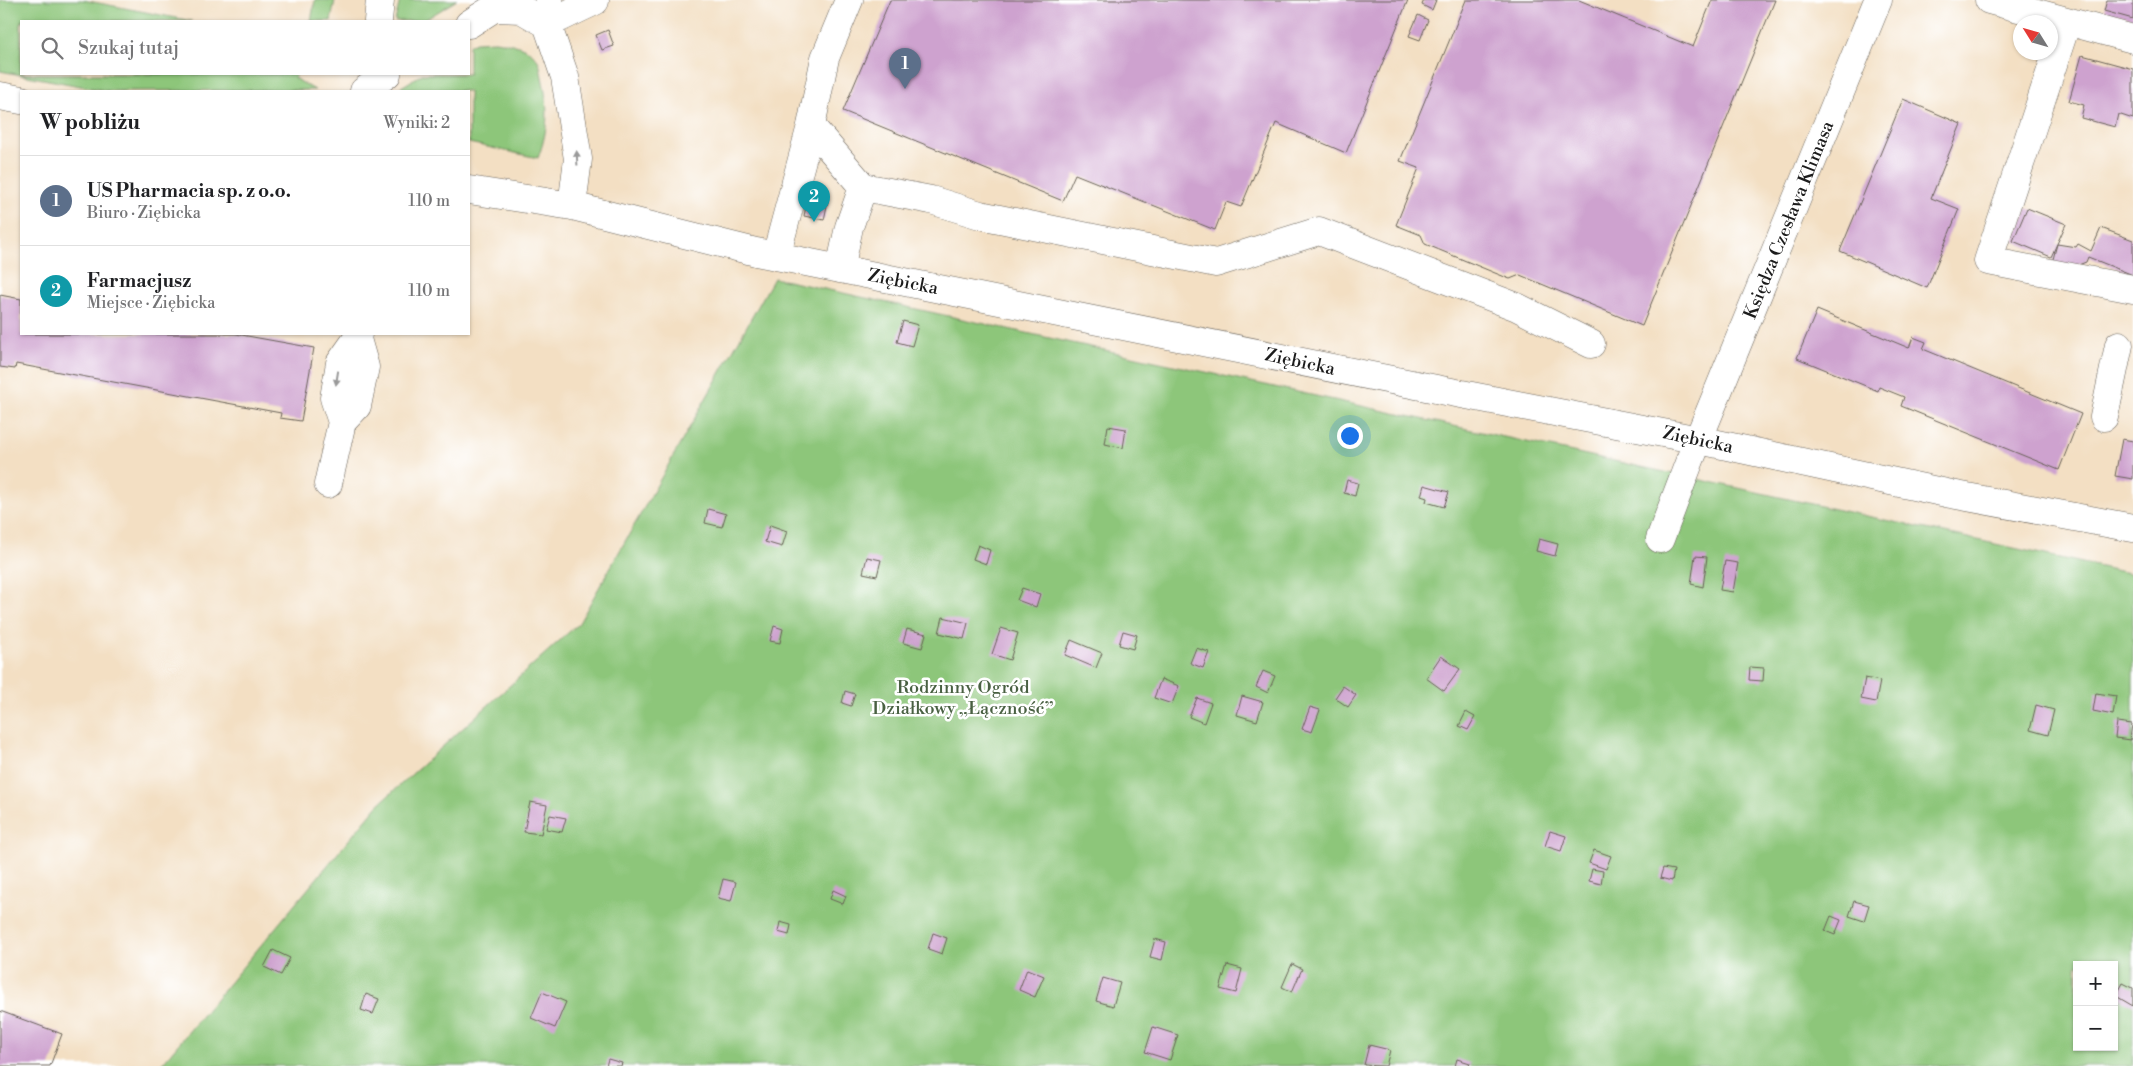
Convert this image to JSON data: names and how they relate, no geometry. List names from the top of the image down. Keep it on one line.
{"streets":{"street":["Księdza Czesława Klimasa","Ziębicka"]},"crossings":[["Księdza Czesława Klimasa","Ziębicka"]],"parks":["Rodzinny Ogród Działkowy „Łączność”"],"north":"top left","page":{"search":"Szukaj tutaj","pins":["1","2"],"heading":["W pobliżu","Wyniki: 2"],"list":[{"mark":"1","name":"US Pharmacia sp. z o.o.","note":"Biuro · Ziębicka","value":"110 m"},{"mark":"2","name":"Farmacjusz","note":"Miejsce · Ziębicka","value":"110 m"}],"map_buttons":["+","−"]}}
